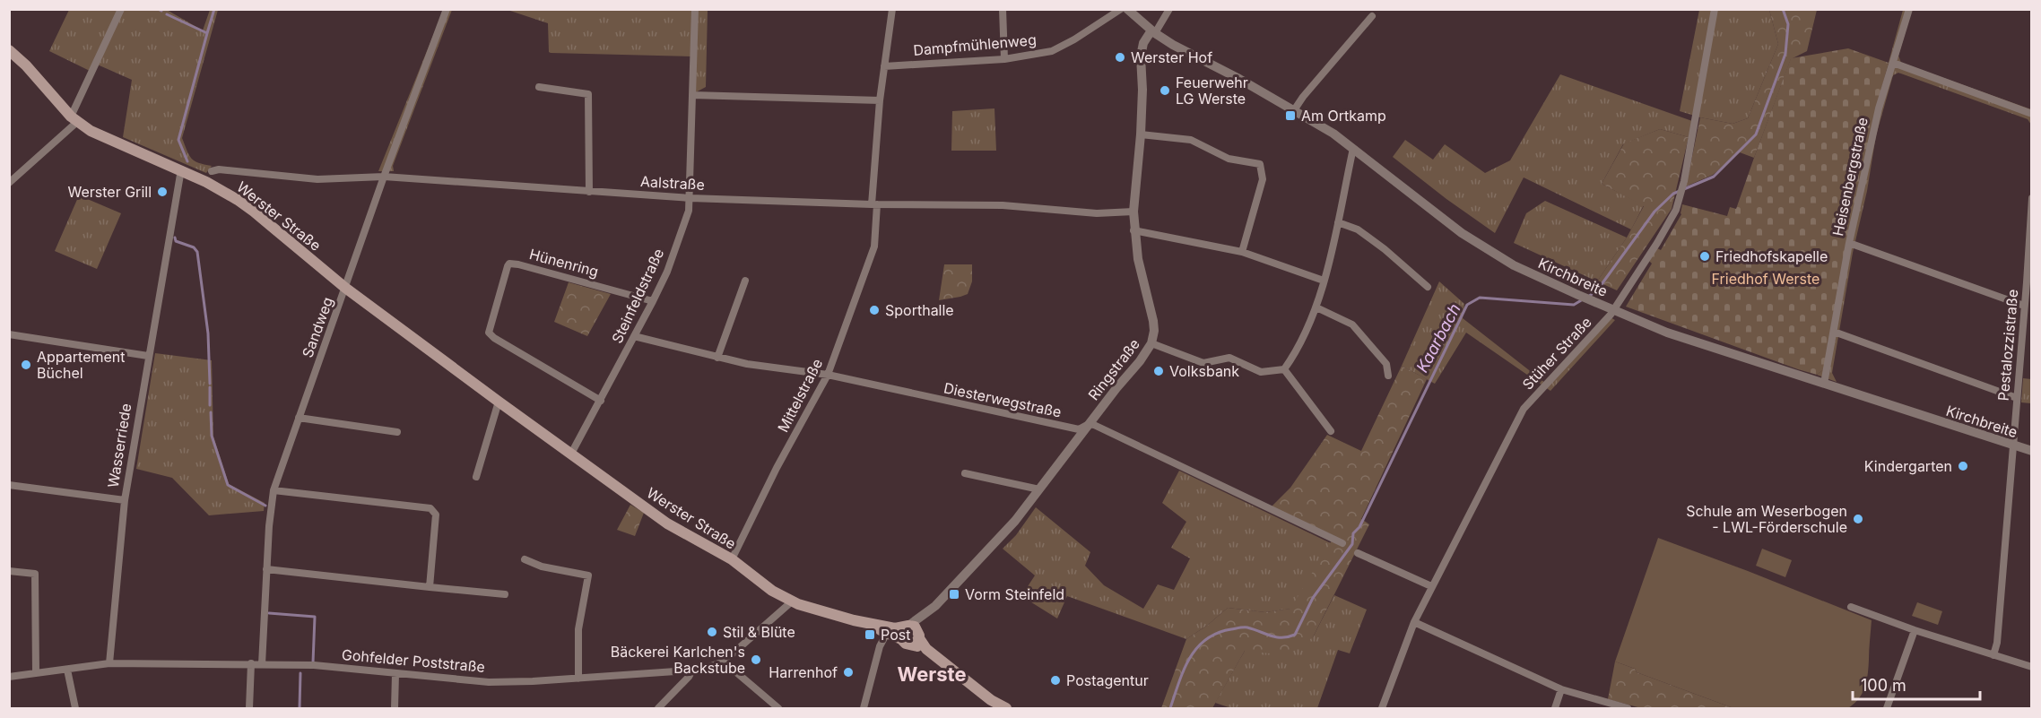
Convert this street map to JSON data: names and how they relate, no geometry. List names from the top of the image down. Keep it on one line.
{"streets":{"main road":["Werster Straße"],"street":["Dampfmühlenweg","Heisenbergstraße","Aalstraße","Hünenring","Kirchbreite","Steinfeldstraße","Sandweg","Pestalozzistraße","Stüher Straße","Ringstraße","Mittelstraße","Diesterwegstraße","Wasserriede","Gohfelder Poststraße"]},"crossings":[["Dampfmühlenweg","Mittelstraße"],["Heisenbergstraße","Kirchbreite"],["Aalstraße","Steinfeldstraße"],["Aalstraße","Sandweg"],["Aalstraße","Ringstraße"],["Aalstraße","Mittelstraße"],["Werster Straße","Steinfeldstraße"],["Werster Straße","Sandweg"],["Werster Straße","Ringstraße"],["Werster Straße","Mittelstraße"],["Werster Straße","Wasserriede"],["Werster Straße","Gohfelder Poststraße"],["Hünenring","Steinfeldstraße"],["Kirchbreite","Pestalozzistraße"],["Kirchbreite","Stüher Straße"],["Kirchbreite","Ringstraße"],["Steinfeldstraße","Diesterwegstraße"],["Sandweg","Gohfelder Poststraße"],["Ringstraße","Diesterwegstraße"],["Mittelstraße","Diesterwegstraße"],["Wasserriede","Gohfelder Poststraße"]],"districts":["Werste"],"water":["Kaarbach"],"parks":["Friedhof Werste"],"places":{"other":["Werster Hof","Feuerwehr LG Werste","Werster Grill","Friedhofskapelle","Sporthalle","Appartement Büchel","Volksbank","Kindergarten","Schule am Weserbogen - LWL-Förderschule","Stil & Blüte","Bäckerei Karlchen's Backstube","Harrenhof","Postagentur"],"transit":["Am Ortkamp","Vorm Steinfeld","Post"]},"scale_bar":"100 m"}
